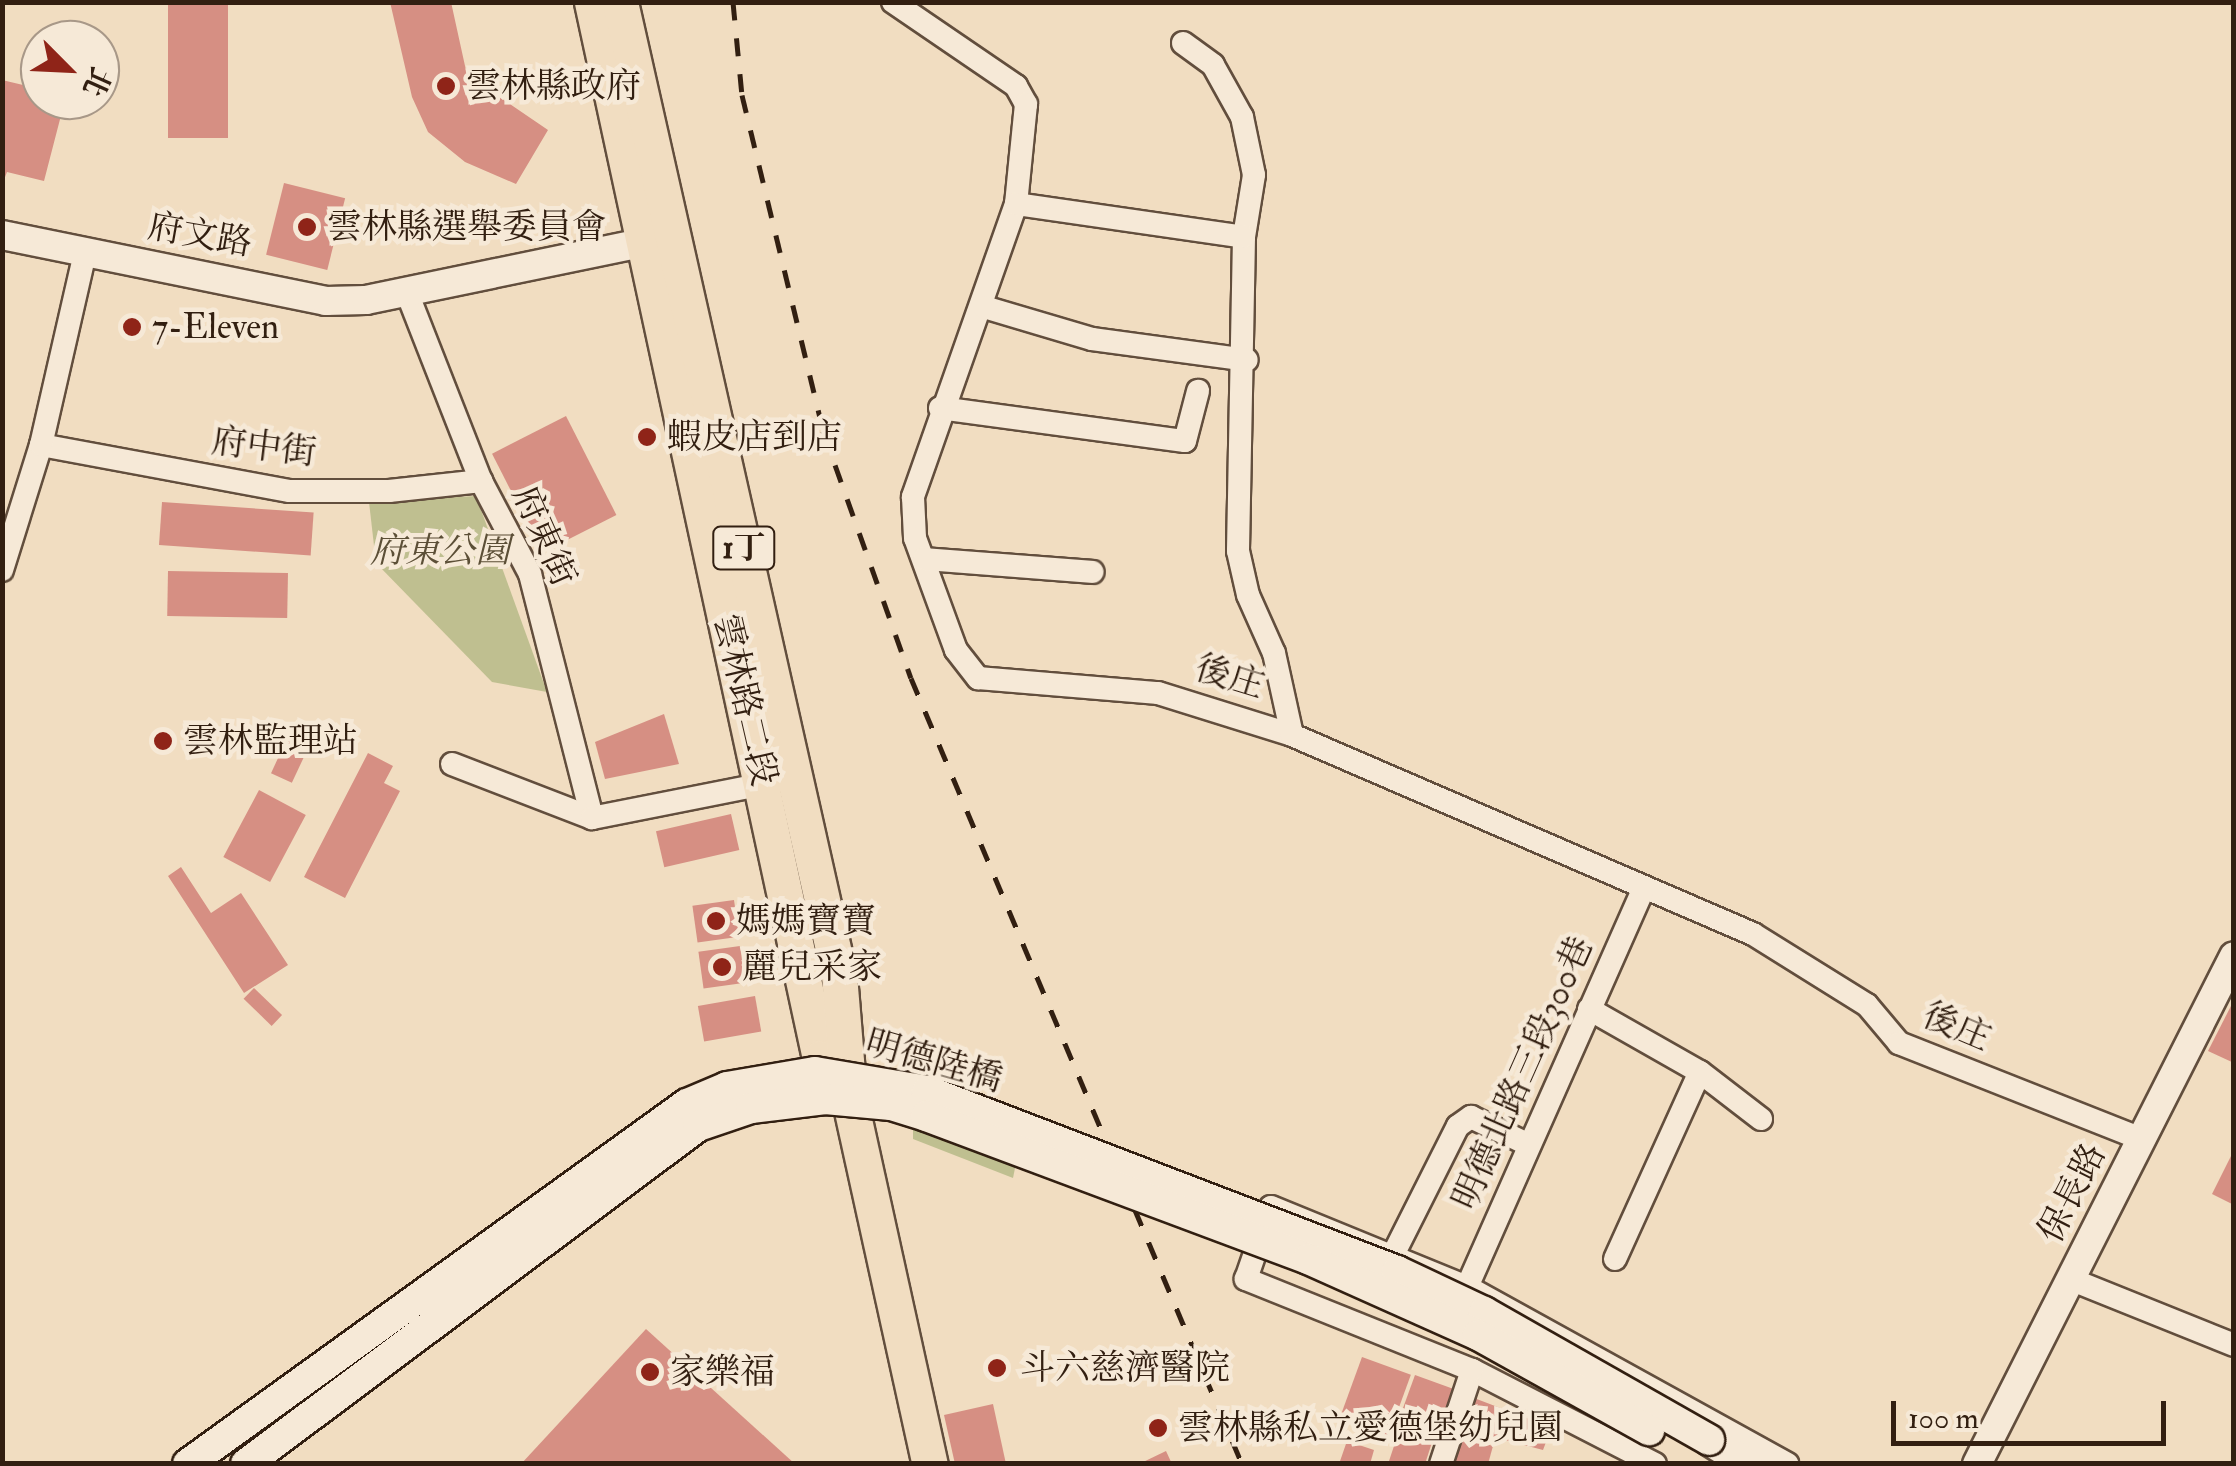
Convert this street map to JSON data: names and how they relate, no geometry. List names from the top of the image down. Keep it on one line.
{"streets":{"main road":["1丁","雲林路二段","明德陸橋"],"street":["府文路","府中街","府東街","後庄","明德北路三段300巷","保長路"]},"crossings":[["府文路","府東街"],["府文路","雲林路二段"],["府中街","府東街"],["後庄","明德北路三段300巷"],["後庄","保長路"]],"parks":["府東公園"],"places":["雲林縣政府","雲林縣選舉委員會","7-Eleven","蝦皮店到店","雲林監理站","媽媽寶寶","麗兒采家","斗六慈濟醫院","家樂福","雲林縣私立愛德堡幼兒園"],"scale_bar":"100 m","north":"bottom right"}
